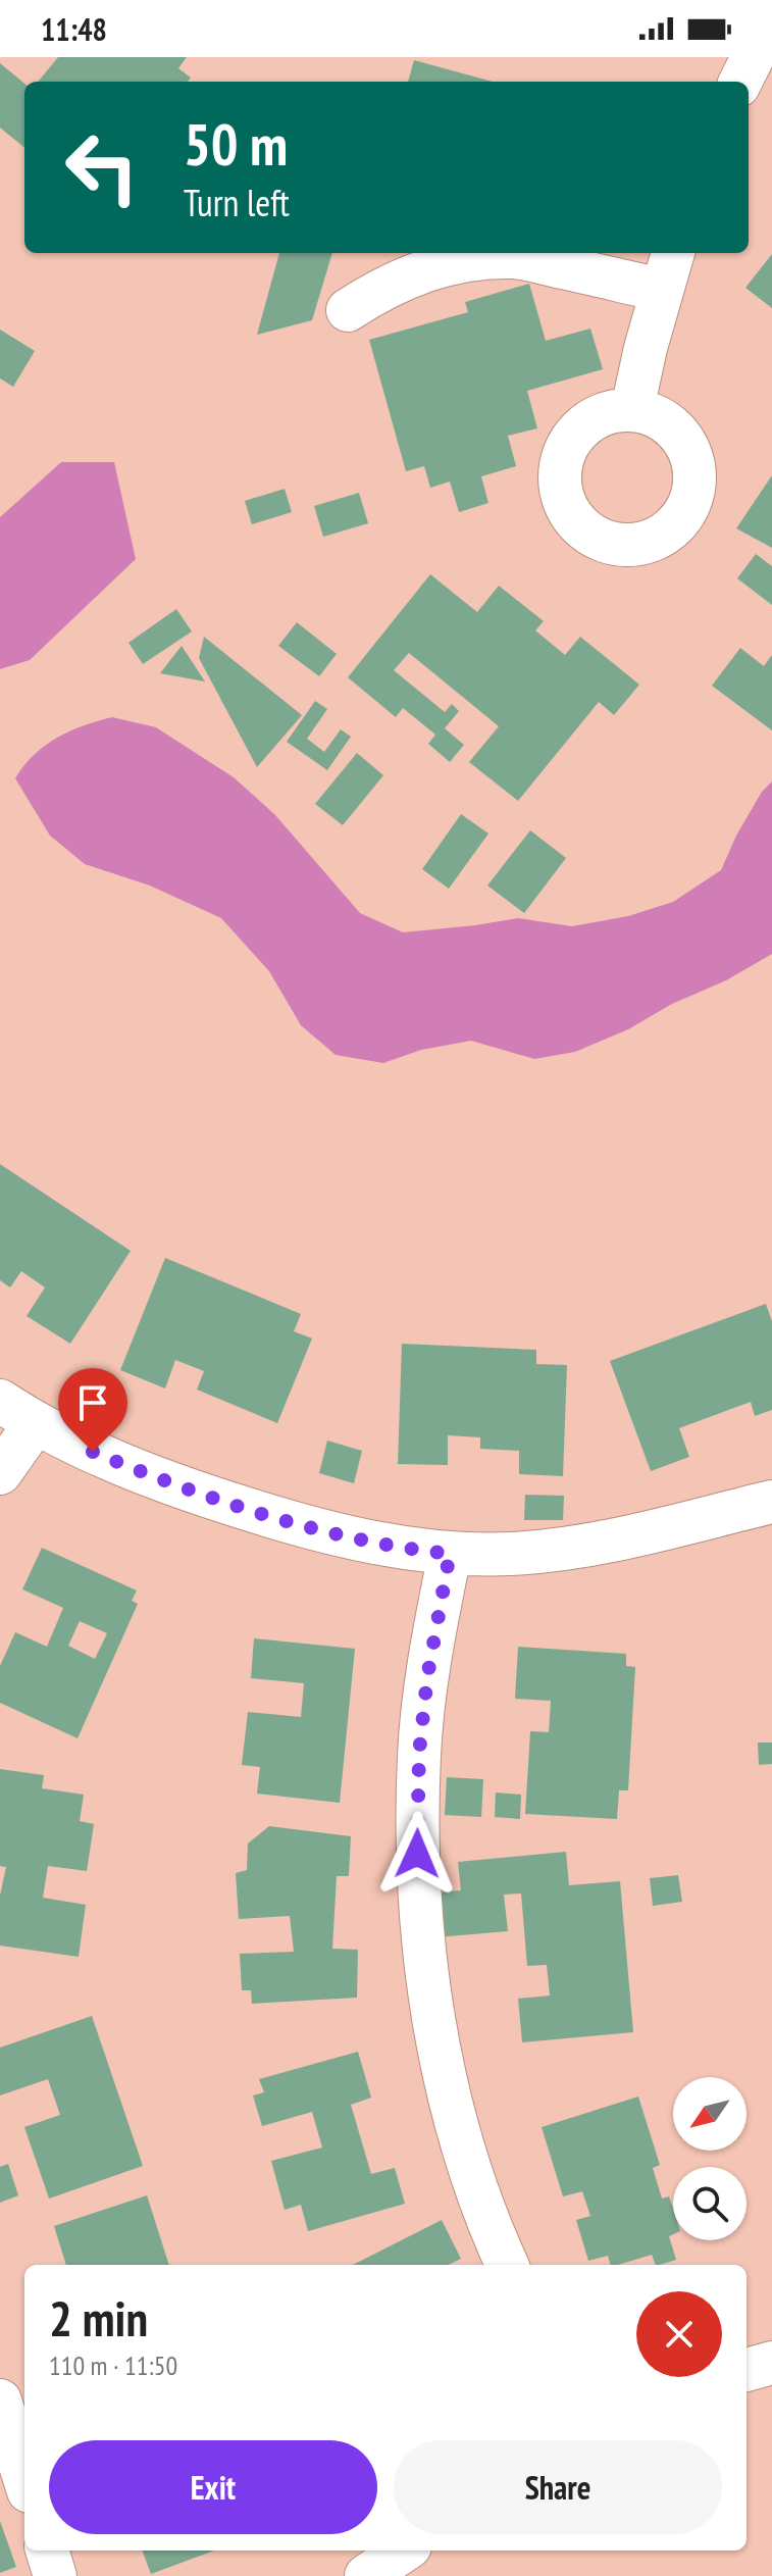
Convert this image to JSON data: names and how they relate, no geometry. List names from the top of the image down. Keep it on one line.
{"north":"bottom left","page":{"status":"11:48","turn":["50 m","Turn left"],"heading":["2 min","110 m · 11:50"],"buttons":["Exit","Share"]}}
